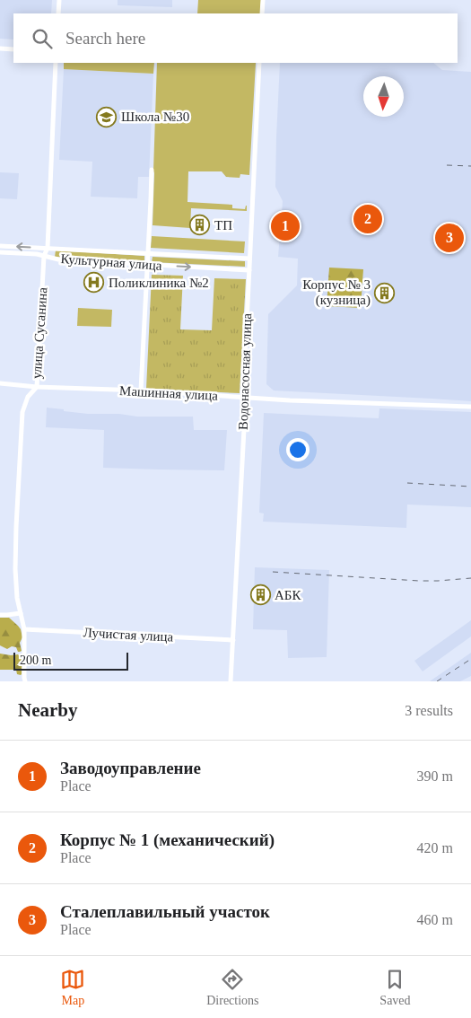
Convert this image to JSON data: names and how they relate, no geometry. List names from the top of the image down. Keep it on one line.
{"streets":{"street":["Культурная улица","улица Сусанина","Водонасосная улица","Машинная улица","Лучистая улица"]},"crossings":[["Культурная улица","улица Сусанина"],["Культурная улица","Водонасосная улица"],["улица Сусанина","Машинная улица"],["улица Сусанина","Лучистая улица"],["Водонасосная улица","Машинная улица"],["Водонасосная улица","Лучистая улица"]],"places":{"school or university":["Школа №30"],"building":["ТП","Корпус № 3 (кузница)","АБК"],"hospital":["Поликлиника №2"]},"scale_bar":"200 m","north":"bottom","page":{"search":"Search here","pins":["2","1","3"],"scale":"200 m","heading":["Nearby","3 results"],"list":[{"mark":"1","name":"Заводоуправление","note":"Place","value":"390 m"},{"mark":"2","name":"Корпус № 1 (механический)","note":"Place","value":"420 m"},{"mark":"3","name":"Сталеплавильный участок","note":"Place","value":"460 m"}],"nav":["Map","Directions","Saved"]}}
